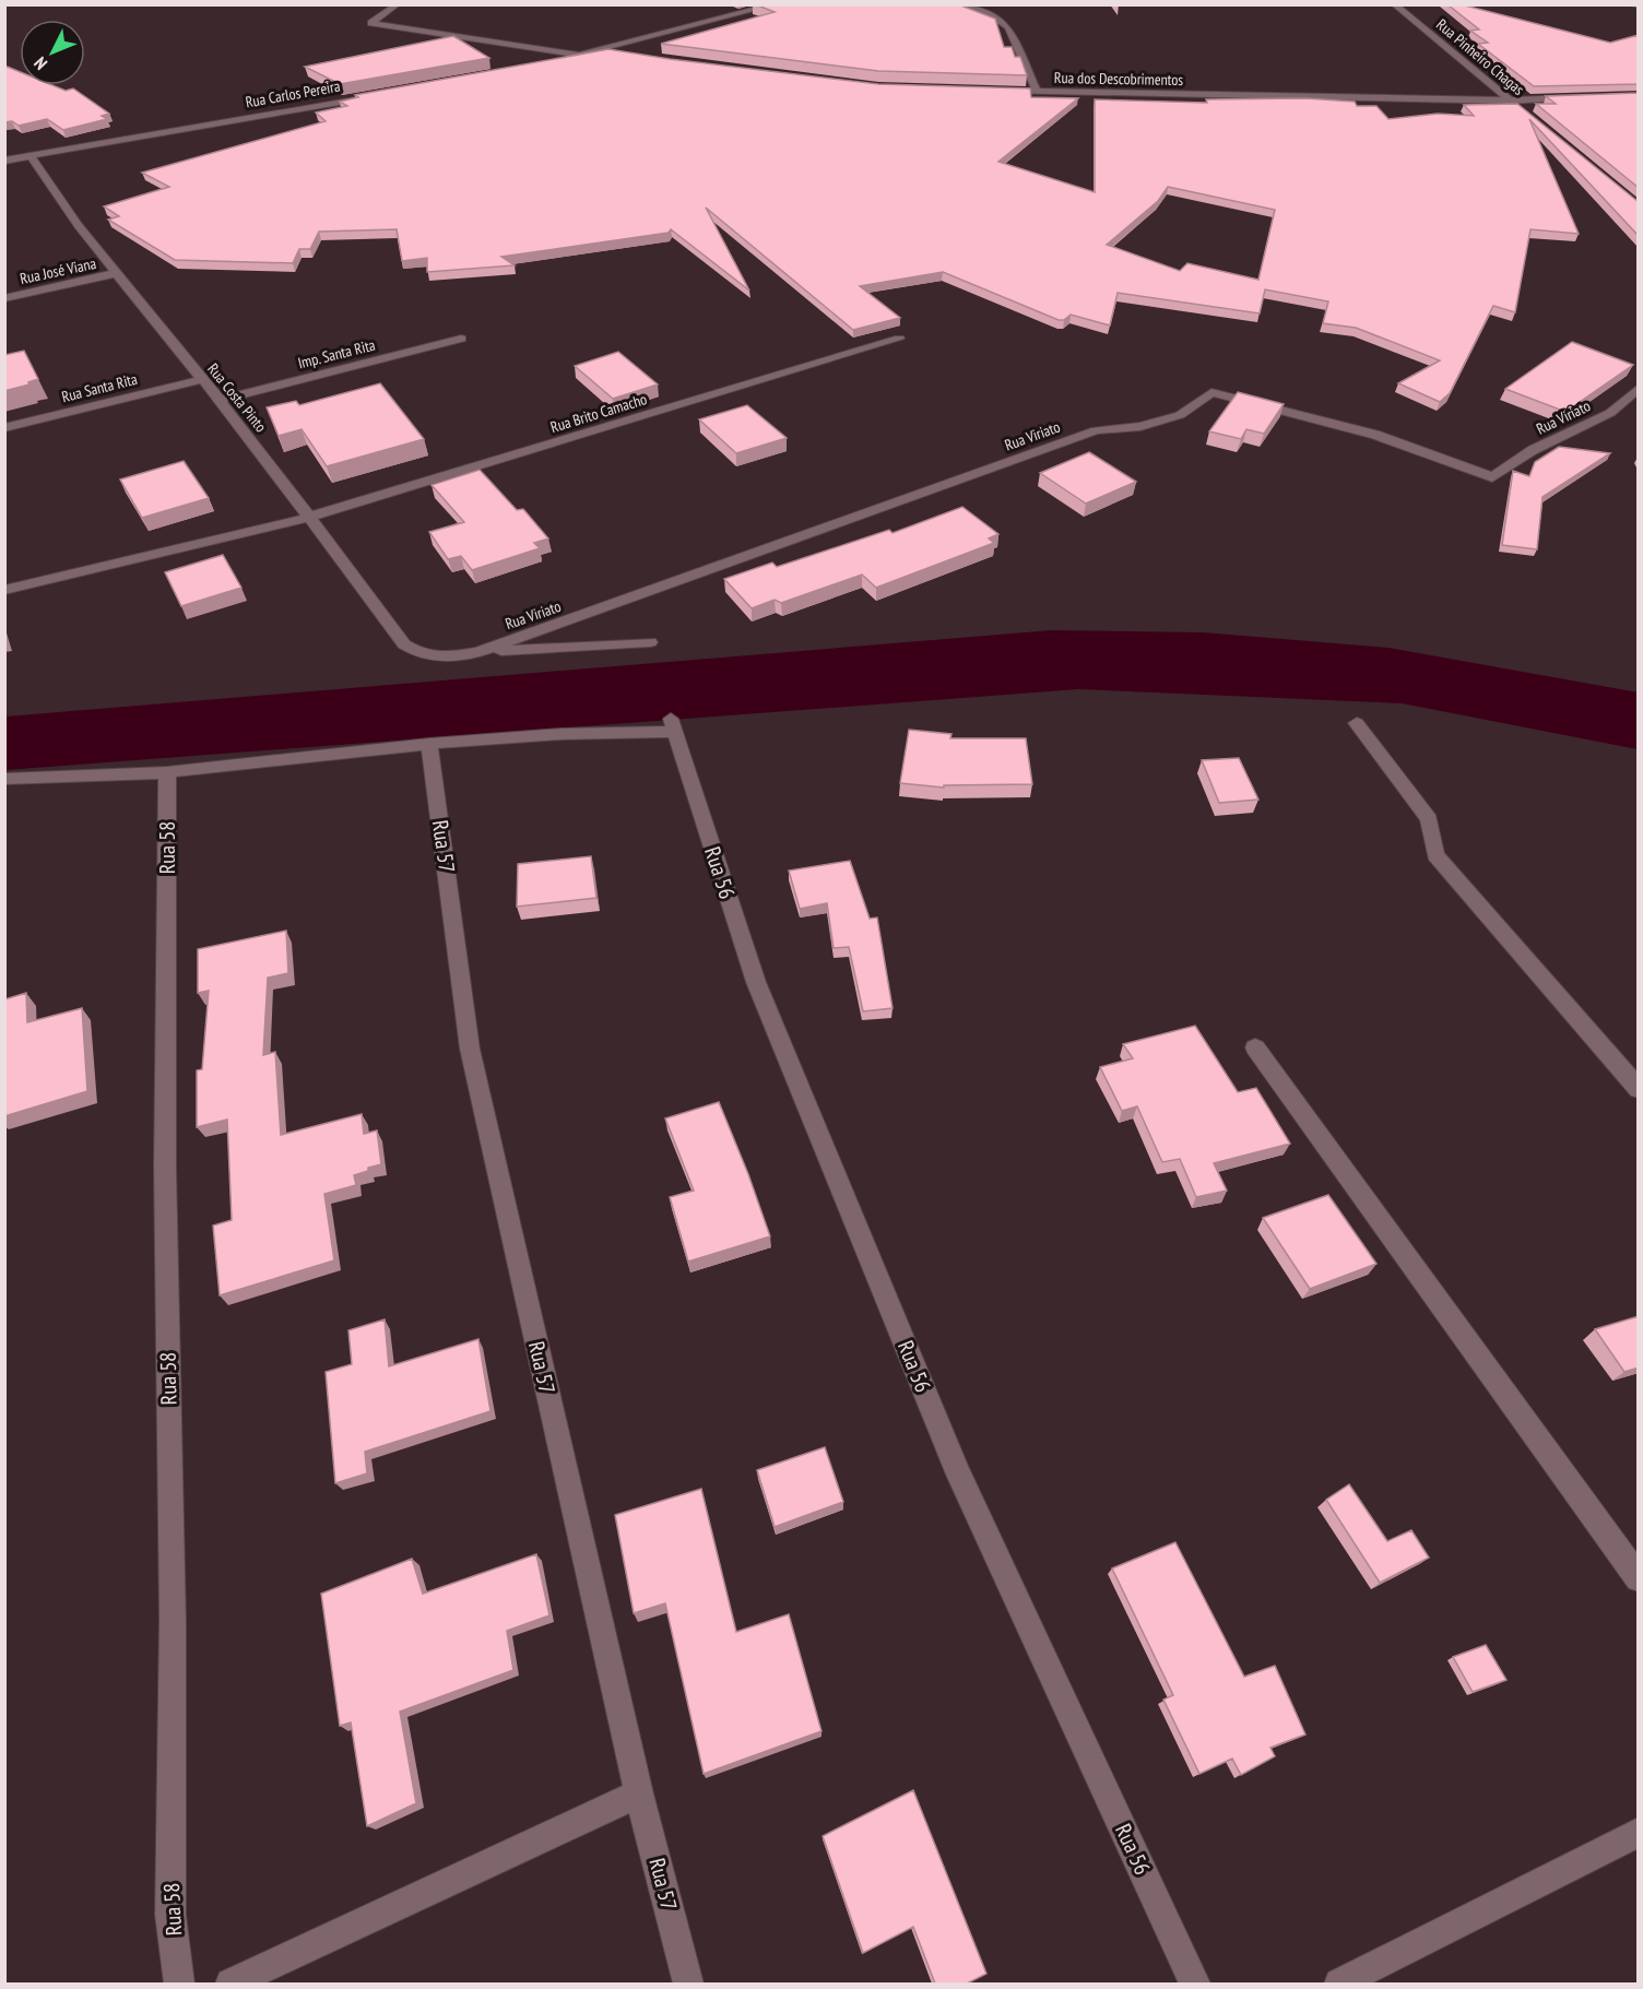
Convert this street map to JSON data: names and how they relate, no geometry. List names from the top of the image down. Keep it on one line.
{"streets":{"street":["Rua Pinheiro Chagas","Rua dos Descobrimentos","Rua Carlos Pereira","Rua José Viana","Imp. Santa Rita","Rua Santa Rita","Rua Costa Pinto","Rua Brito Camacho","Rua Viriato","Rua 57","Rua 58","Rua 56"]},"crossings":[["Rua Pinheiro Chagas","Rua dos Descobrimentos"],["Rua Carlos Pereira","Rua Costa Pinto"],["Rua José Viana","Rua Costa Pinto"],["Imp. Santa Rita","Rua Costa Pinto"],["Rua Santa Rita","Rua Costa Pinto"],["Rua Costa Pinto","Rua Brito Camacho"],["Rua Costa Pinto","Rua Viriato"],["Rua 57","Rua 56"]],"north":"bottom left"}
